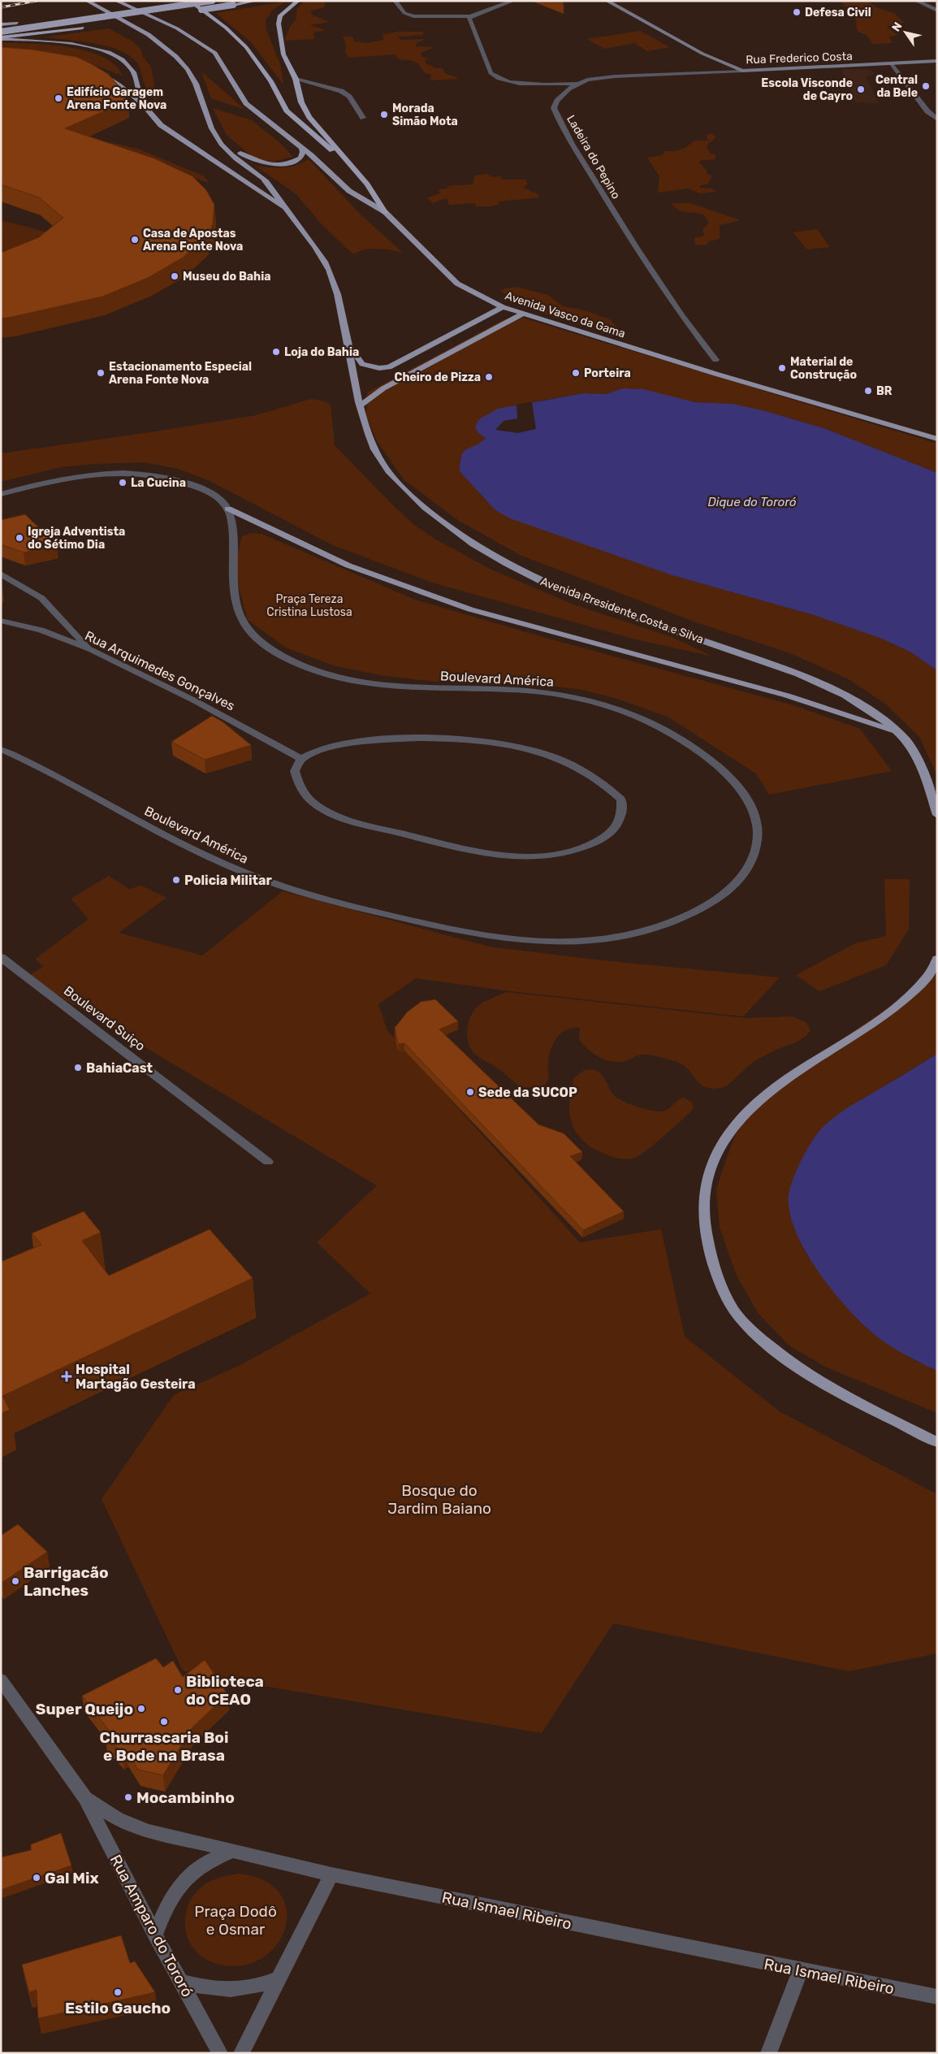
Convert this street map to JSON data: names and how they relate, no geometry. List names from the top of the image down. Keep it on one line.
{"streets":{"main road":["Rua Frederico Costa","Avenida Vasco da Gama","Avenida Presidente Costa e Silva"],"street":["Ladeira do Pepino","Rua Arquimedes Gonçalves","Boulevard América","Boulevard Suiço","Rua Ismael Ribeiro","Rua Amparo do Tororó"]},"crossings":[["Rua Frederico Costa","Ladeira do Pepino"],["Rua Ismael Ribeiro","Rua Amparo do Tororó"]],"water":["Dique do Tororó"],"parks":["Praça Tereza Cristina Lustosa","Bosque do Jardim Baiano","Praça Dodô e Osmar"],"places":{"other":["Defesa Civil","Central da Bele","Escola Visconde de Cayro","Edifício Garagem Arena Fonte Nova","Morada Simão Mota","Casa de Apostas Arena Fonte Nova","Museu do Bahia","Loja do Bahia","Material de Construção","Estacionamento Especial Arena Fonte Nova","Porteira","Cheiro de Pizza","BR","La Cucina","Igreja Adventista do Sétimo Dia","Policia Militar","BahiaCast","Sede da SUCOP","Barrigacão Lanches","Biblioteca do CEAO","Super Queijo","Churrascaria Boi e Bode na Brasa","Mocambinho","Gal Mix","Estilo Gaucho"],"health":["Hospital Martagão Gesteira"]},"north":"top left"}
